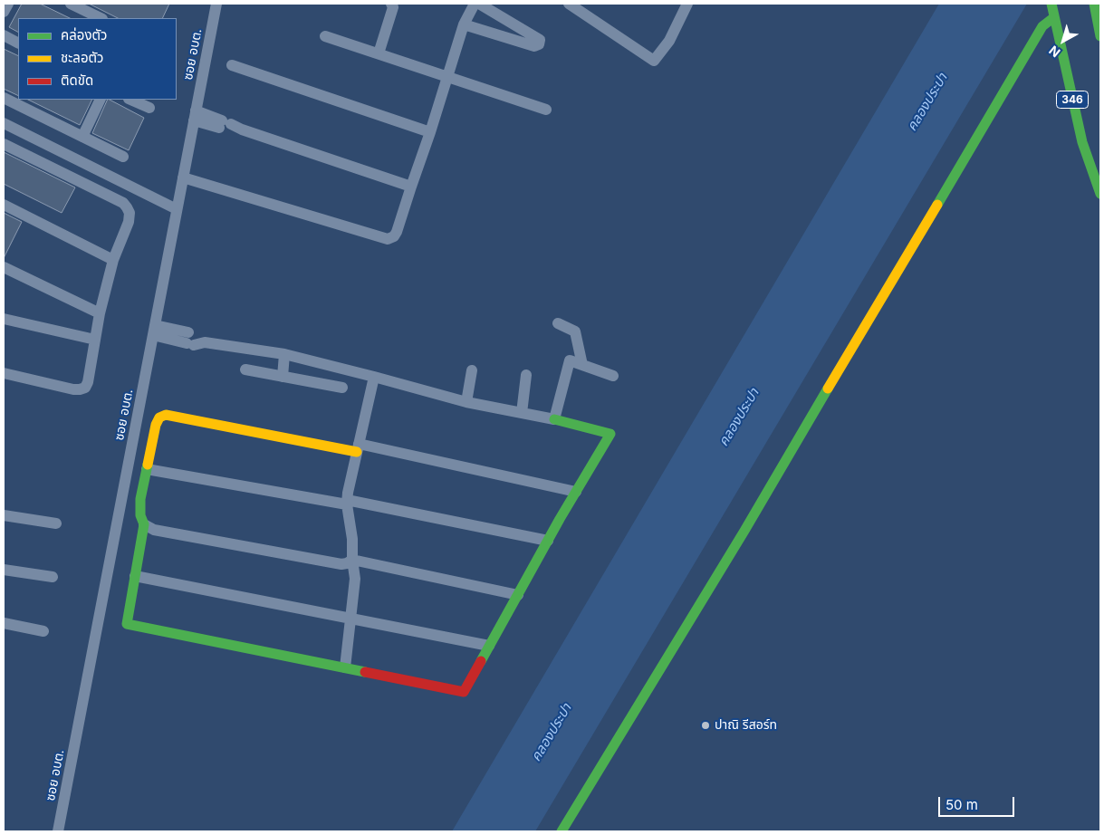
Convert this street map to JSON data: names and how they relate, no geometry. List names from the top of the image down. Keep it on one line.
{"streets":{"street":["ซอย อบต.","346"]},"water":["คลองประปา"],"places":["ปาณิ รีสอร์ท"],"legend":["คล่องตัว","ชะลอตัว","ติดขัด"],"scale_bar":"50 m","north":"bottom left"}
